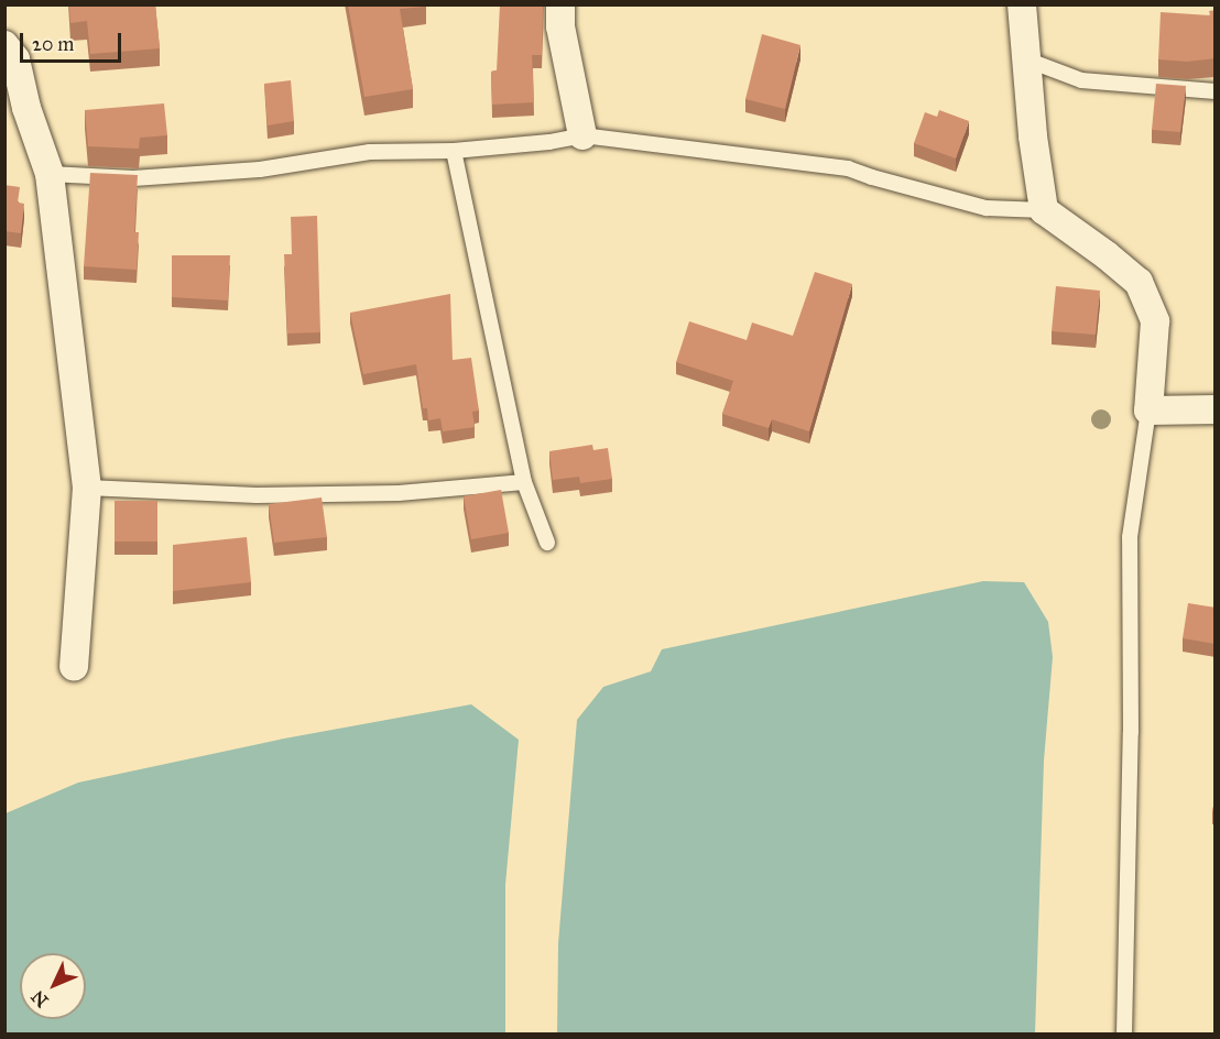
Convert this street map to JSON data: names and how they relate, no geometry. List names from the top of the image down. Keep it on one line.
{"scale_bar":"20 m","north":"bottom left"}
